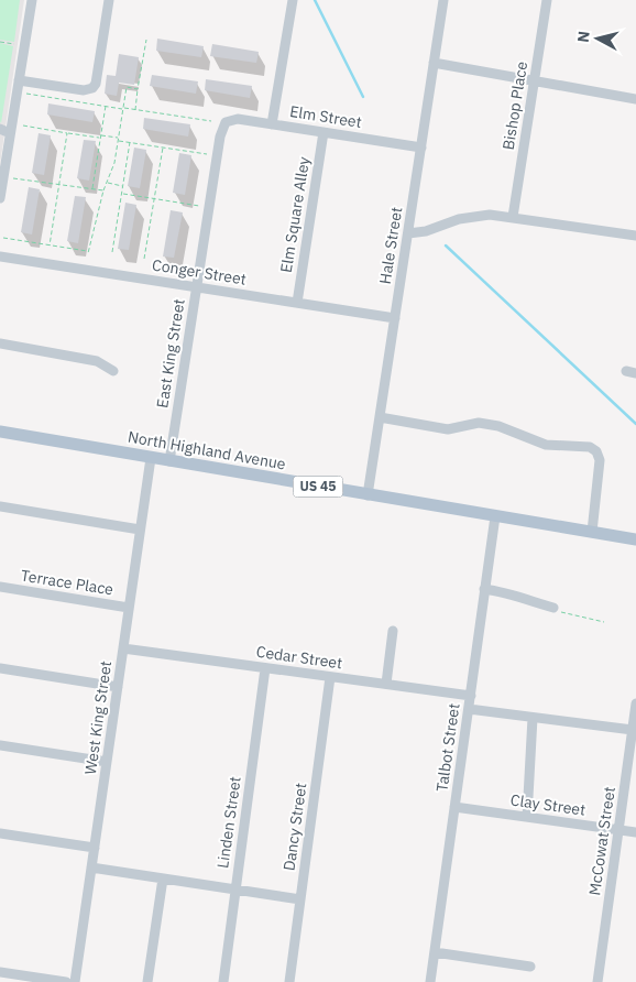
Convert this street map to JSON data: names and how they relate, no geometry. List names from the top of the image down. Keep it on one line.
{"streets":{"main road":["North Highland Avenue","US 45"],"street":["Bishop Place","Elm Street","Elm Square Alley","Hale Street","Conger Street","East King Street","Terrace Place","Cedar Street","West King Street","Talbot Street","Clay Street","Linden Street","Dancy Street","McCowat Street"]},"crossings":[["Elm Street","Elm Square Alley"],["Elm Street","Hale Street"],["Elm Street","East King Street"],["Elm Square Alley","Conger Street"],["Hale Street","Conger Street"],["Hale Street","North Highland Avenue"],["Conger Street","East King Street"],["East King Street","North Highland Avenue"],["North Highland Avenue","West King Street"],["North Highland Avenue","Talbot Street"],["Terrace Place","West King Street"],["Cedar Street","West King Street"],["Cedar Street","Talbot Street"],["Cedar Street","Linden Street"],["Cedar Street","Dancy Street"],["Talbot Street","Clay Street"],["Clay Street","McCowat Street"]],"north":"left"}
